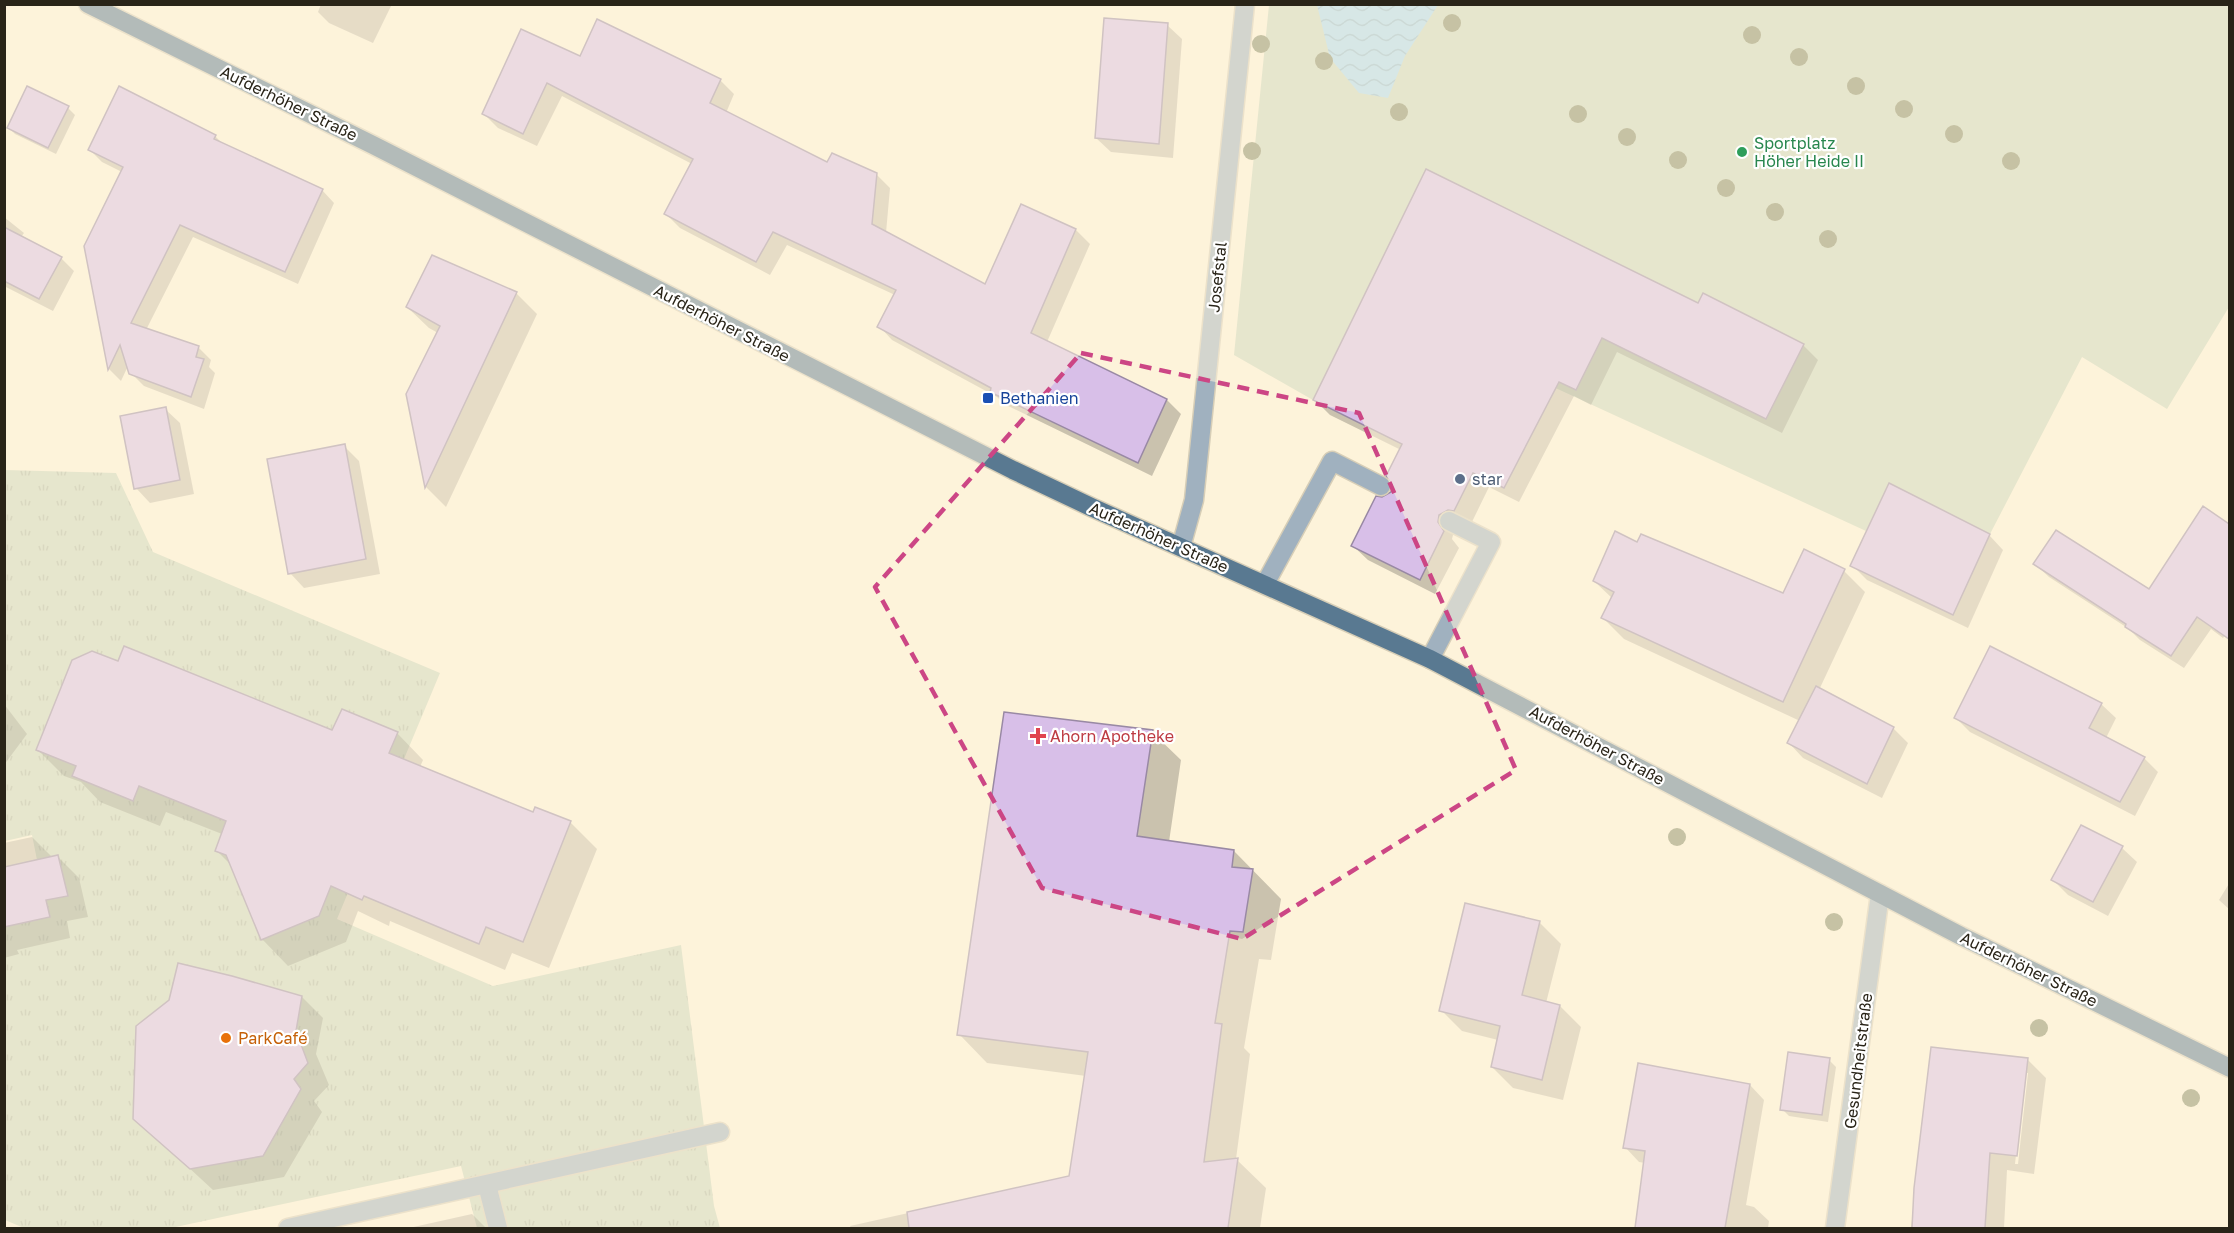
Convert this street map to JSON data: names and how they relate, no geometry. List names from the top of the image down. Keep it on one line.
{"streets":{"main road":["Aufderhöher Straße"],"street":["Josefstal","Gesundheitstraße"]},"crossings":[["Aufderhöher Straße","Josefstal"],["Aufderhöher Straße","Gesundheitstraße"]],"places":{"other":["Sportplatz Höher Heide II","star","ParkCafé"],"transit":["Bethanien"],"health":["Ahorn Apotheke"]}}
